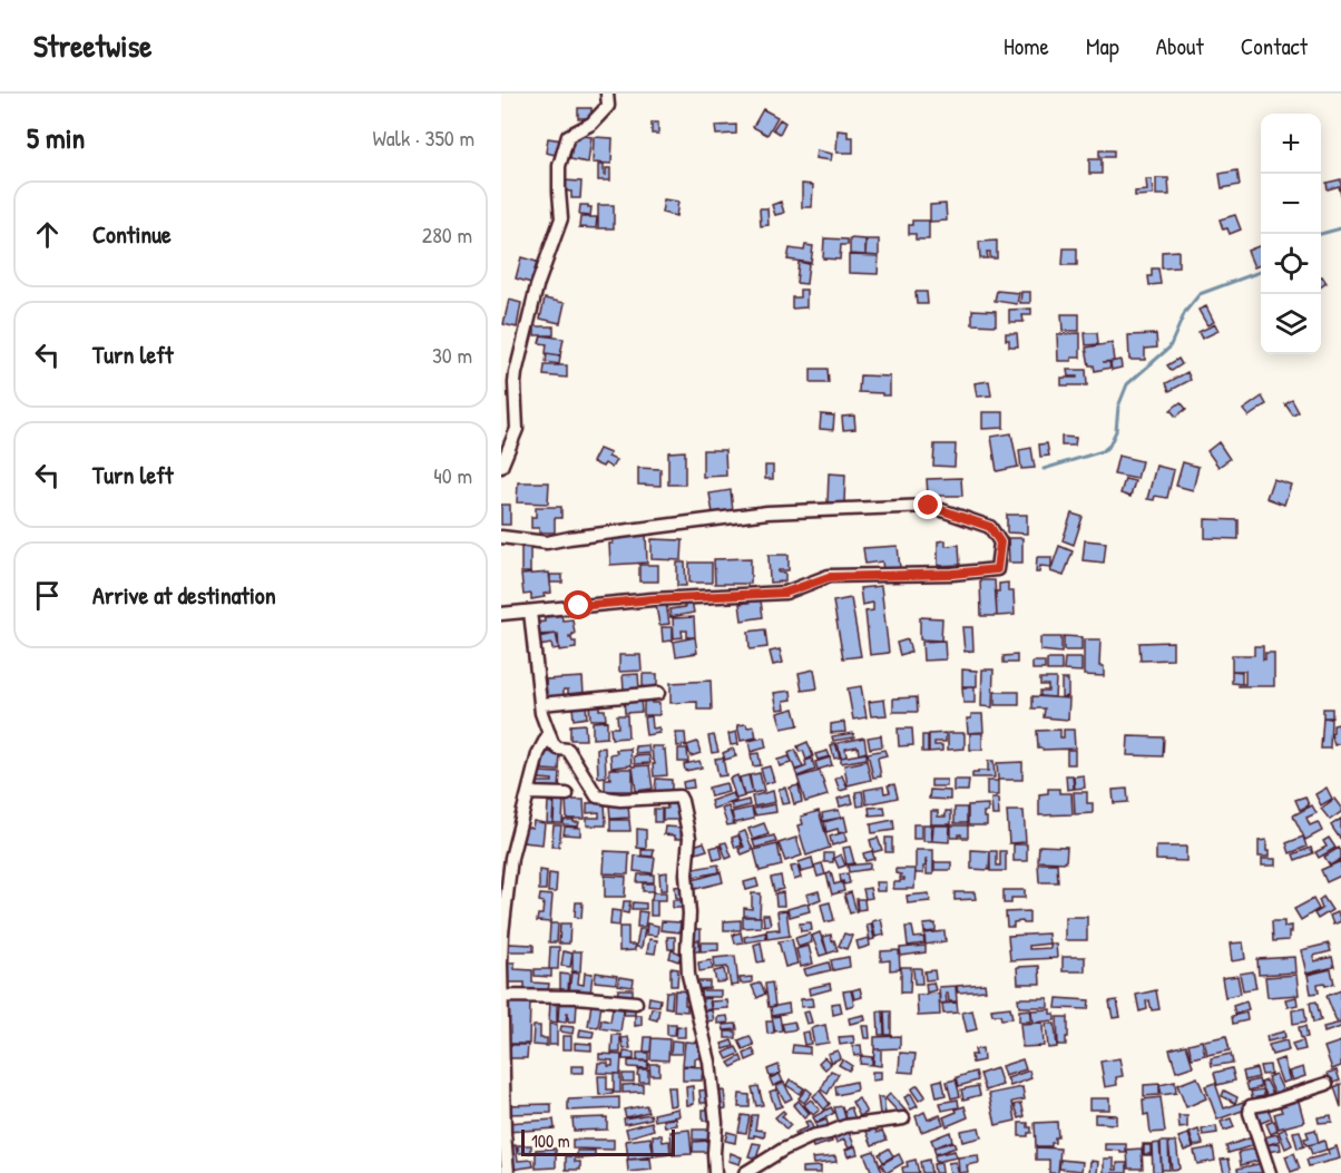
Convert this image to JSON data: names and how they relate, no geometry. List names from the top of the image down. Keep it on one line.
{"scale_bar":"100 m","page":{"header":"Streetwise","nav":["Home","Map","About","Contact"],"heading":["5 min","Walk · 350 m"],"map_buttons":["+","−"],"list":[["Continue","280 m"],["Turn left","30 m"],["Turn left","40 m"],"Arrive at destination"],"scale":"100 m"}}
